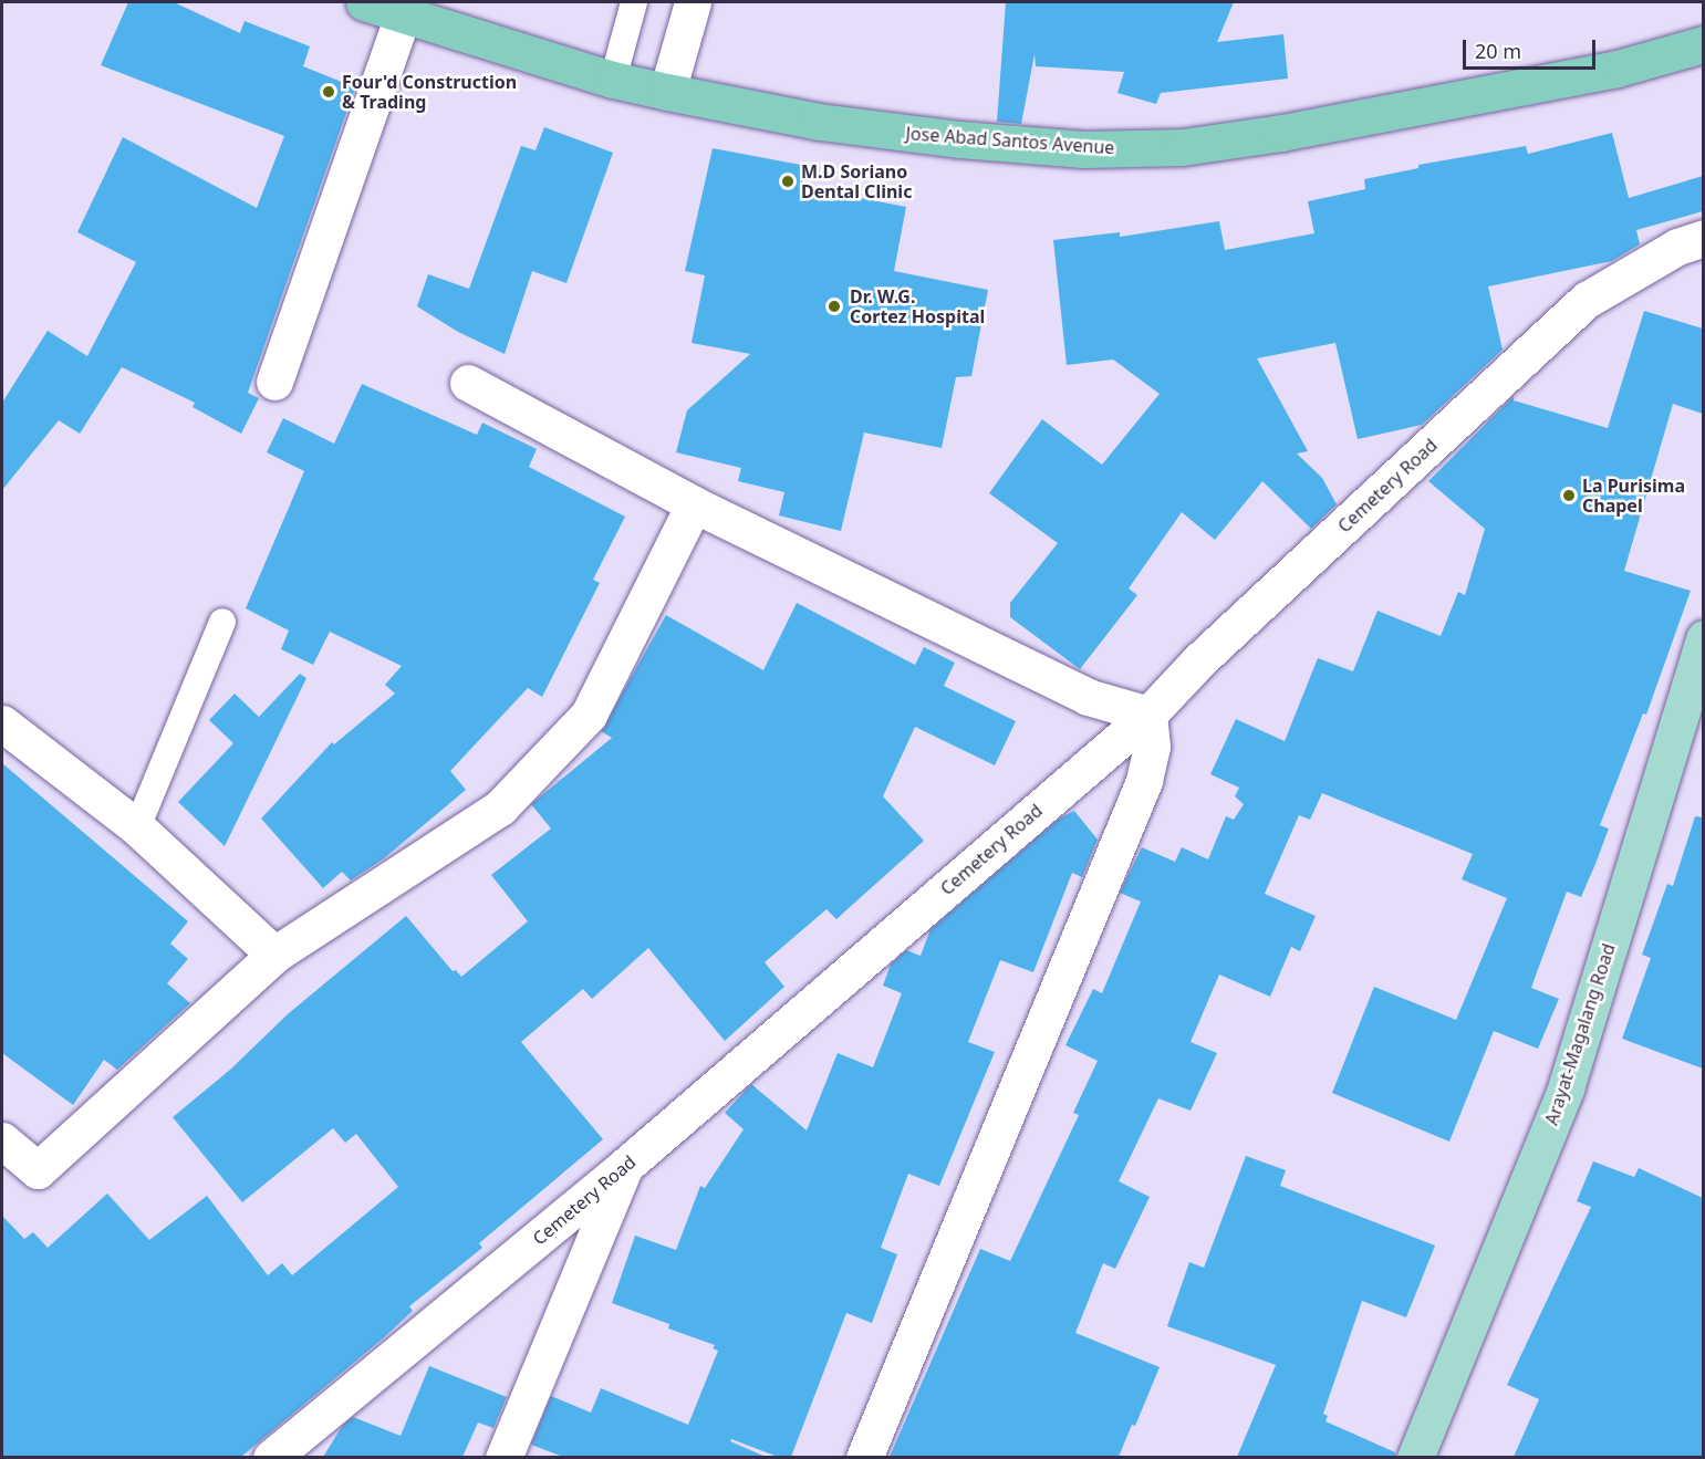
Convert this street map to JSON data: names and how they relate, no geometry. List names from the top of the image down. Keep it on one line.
{"streets":{"highway":["Jose Abad Santos Avenue"],"main road":["Arayat-Magalang Road"],"street":["Cemetery Road"]},"places":["Four'd Construction & Trading","M.D Soriano Dental Clinic","Dr. W.G. Cortez Hospital","La Purisima Chapel"],"scale_bar":"20 m"}
